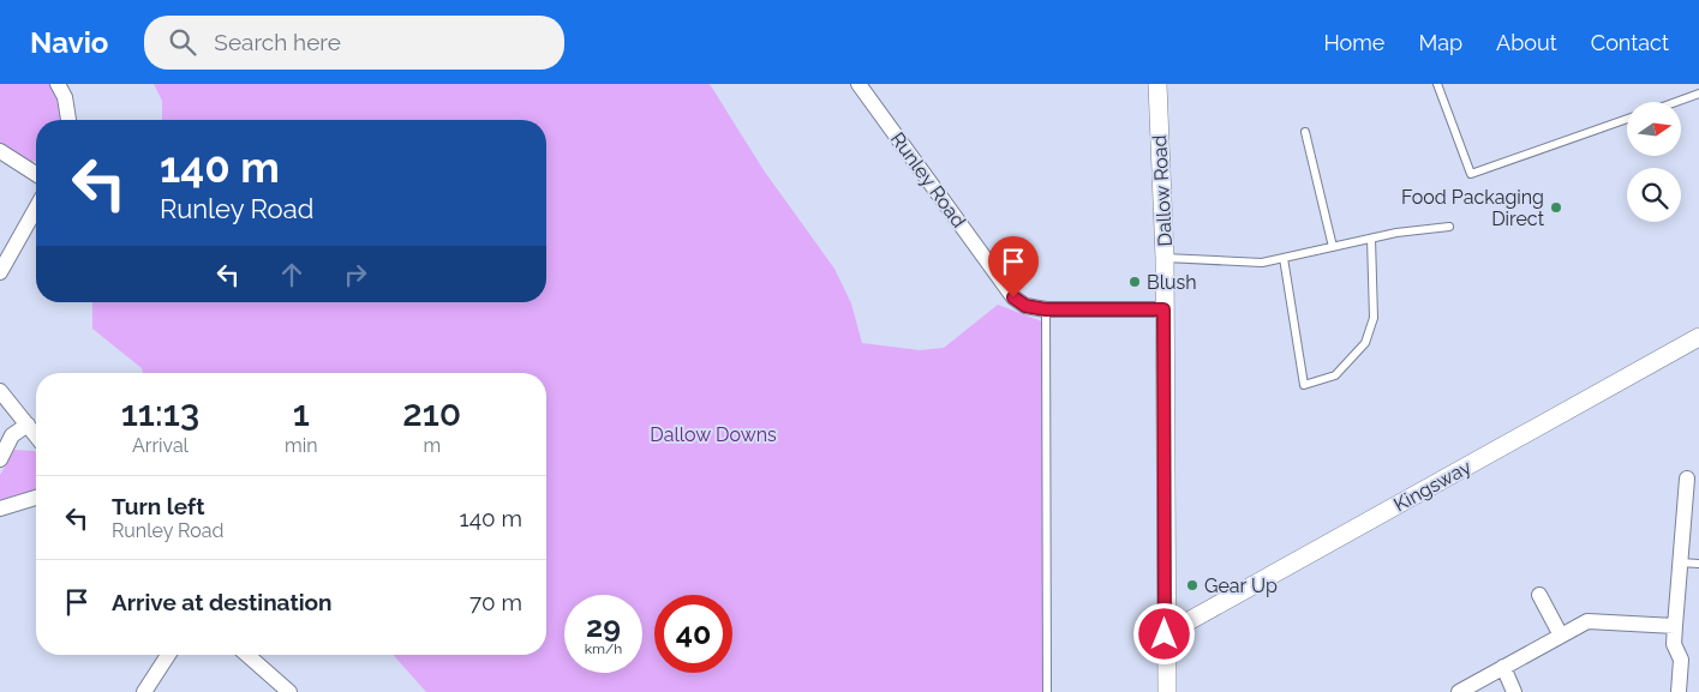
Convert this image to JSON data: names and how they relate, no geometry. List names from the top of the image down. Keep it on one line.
{"streets":{"street":["Runley Road","Dallow Road","Kingsway"]},"crossings":[["Runley Road","Dallow Road"],["Dallow Road","Kingsway"]],"parks":["Dallow Downs"],"places":["Food Packaging Direct","Blush","Gear Up"],"north":"right","page":{"header":"Navio","search":"Search here","nav":["Home","Map","About","Contact"],"turn":["140 m","Runley Road"],"eta":["11:13","Arrival","1","min","210","m"],"list":[{"name":"Turn left","note":"Runley Road","value":"140 m"},{"name":"Arrive at destination","value":"70 m"}],"speed":"29 km/h","limit":"40"}}
